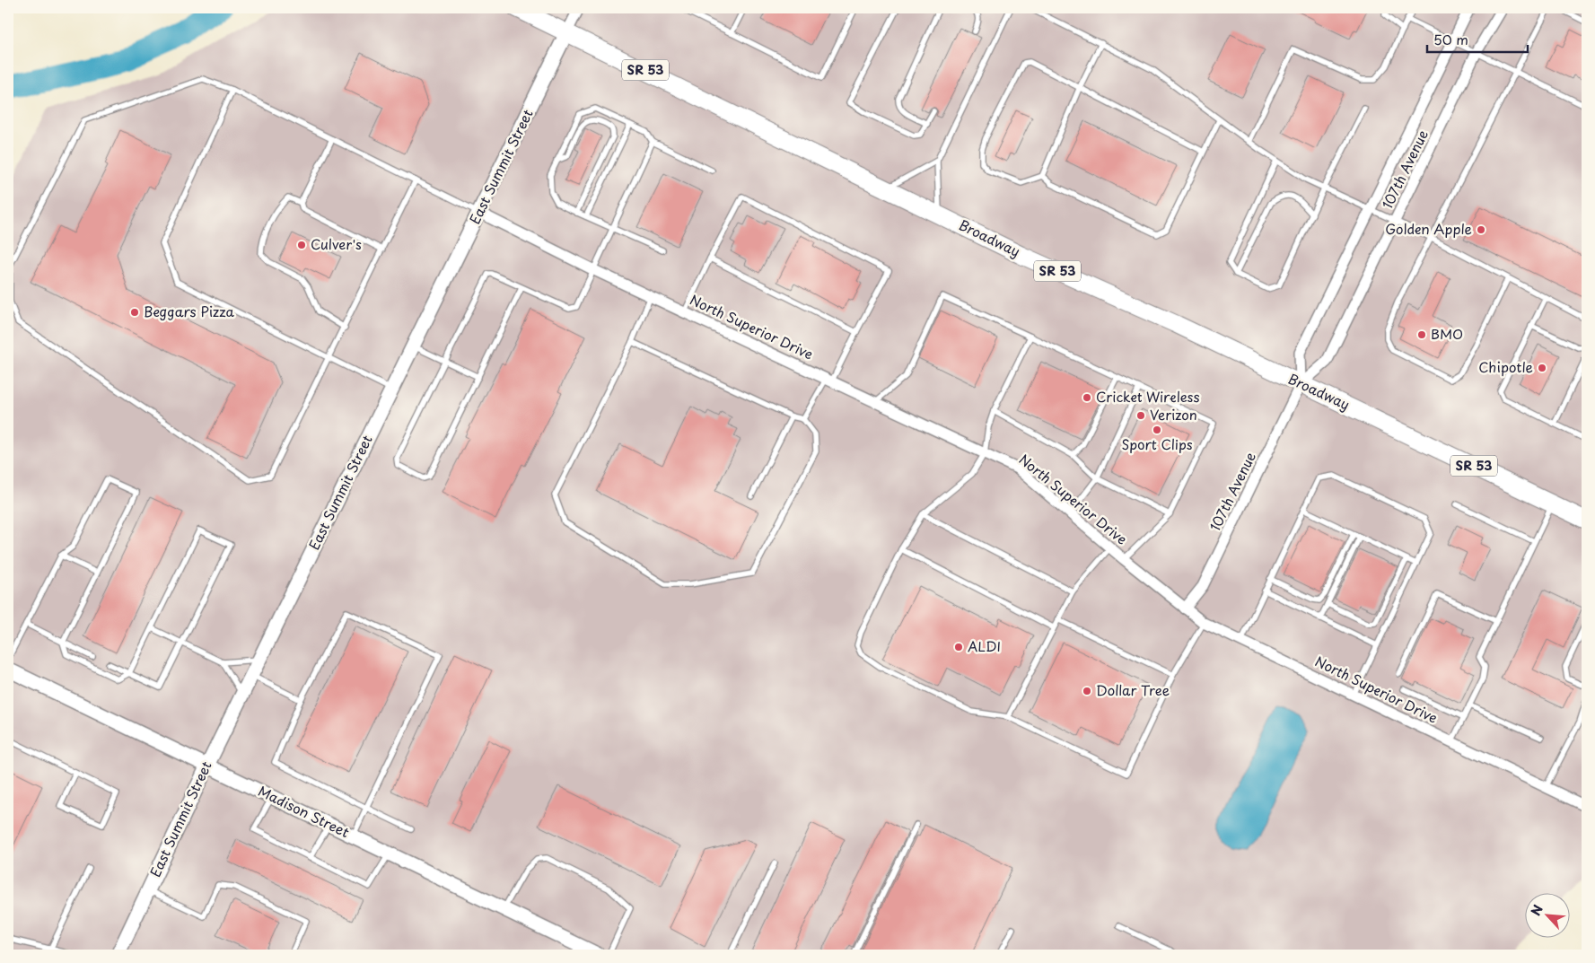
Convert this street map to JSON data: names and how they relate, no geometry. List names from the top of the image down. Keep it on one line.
{"streets":{"main road":["SR 53","Broadway"],"street":["East Summit Street","107th Avenue","North Superior Drive","Madison Street"]},"crossings":[["East Summit Street","Broadway"],["East Summit Street","North Superior Drive"],["East Summit Street","Madison Street"],["107th Avenue","Broadway"],["107th Avenue","North Superior Drive"]],"places":["Golden Apple","Culver's","Beggars Pizza","BMO","Chipotle","Cricket Wireless","Verizon","Sport Clips","ALDI","Dollar Tree"],"scale_bar":"50 m","north":"top left"}
